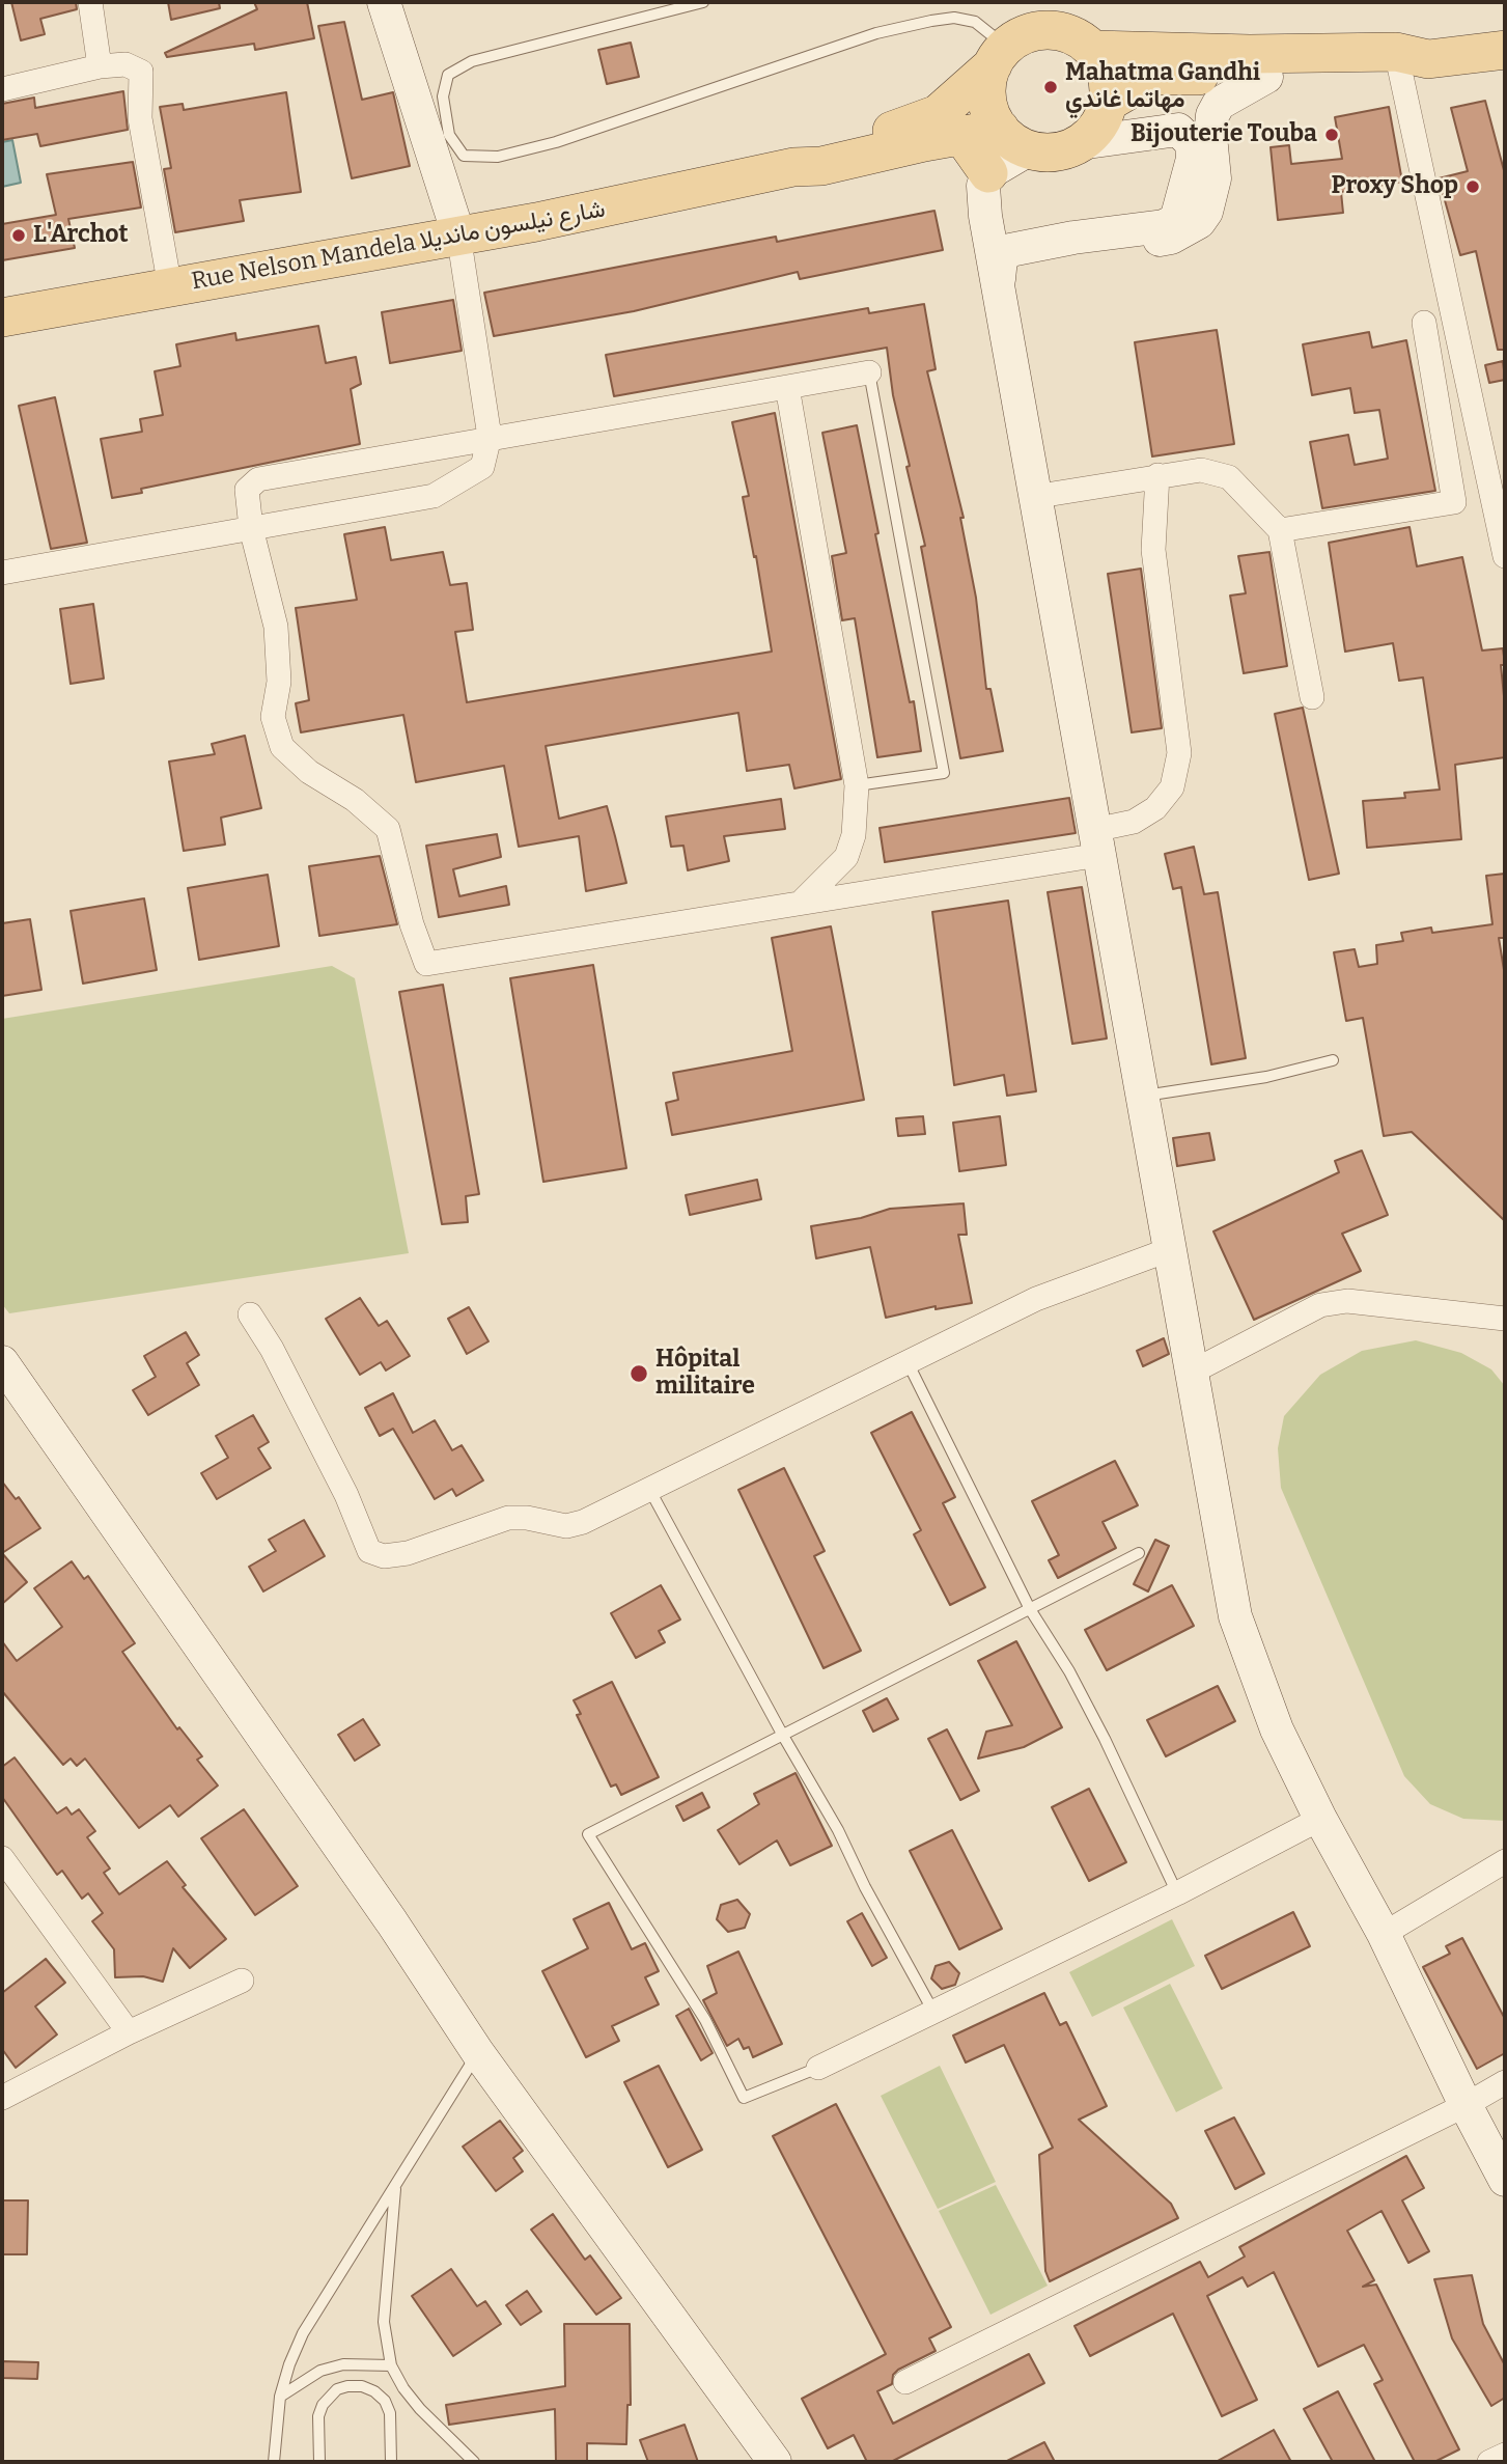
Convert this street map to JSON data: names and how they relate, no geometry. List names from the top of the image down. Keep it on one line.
{"streets":{"main road":["Rue Nelson Mandela شارع نيلسون مانديلا"]},"places":["Mahatma Gandhi مهاتما غاندي","Bijouterie Touba","Proxy Shop","L'Archot","Hôpital militaire"]}
